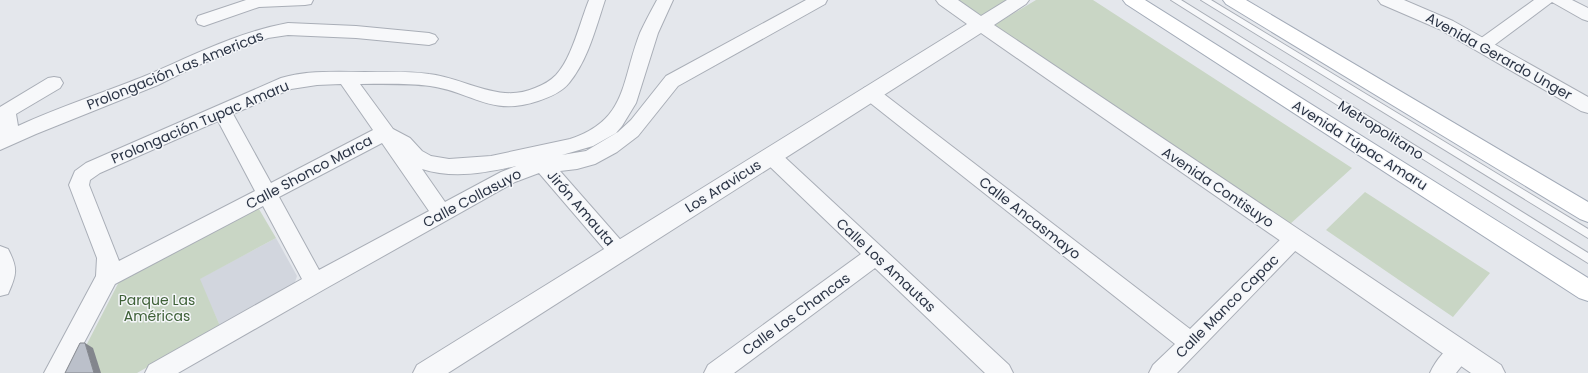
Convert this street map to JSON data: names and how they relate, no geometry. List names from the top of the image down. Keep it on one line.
{"streets":{"main road":["Avenida Túpac Amaru"],"street":["Avenida Gerardo Unger","Prolongación Las Americas","Prolongación Tupac Amaru","Calle Shonco Marca","Los Aravicus","Avenida Contisuyo","Calle Collasuyo","Jirón Amauta","Calle Ancasmayo","Calle Los Amautas","Calle Manco Capac","Calle Los Chancas"],"lane":["Metropolitano"]},"crossings":[["Prolongación Tupac Amaru","Calle Shonco Marca"],["Los Aravicus","Avenida Contisuyo"],["Los Aravicus","Jirón Amauta"],["Los Aravicus","Calle Ancasmayo"],["Los Aravicus","Calle Los Amautas"],["Avenida Contisuyo","Calle Manco Capac"],["Calle Collasuyo","Jirón Amauta"],["Calle Ancasmayo","Calle Manco Capac"],["Calle Los Amautas","Calle Los Chancas"]],"parks":["Parque Las Américas"]}
